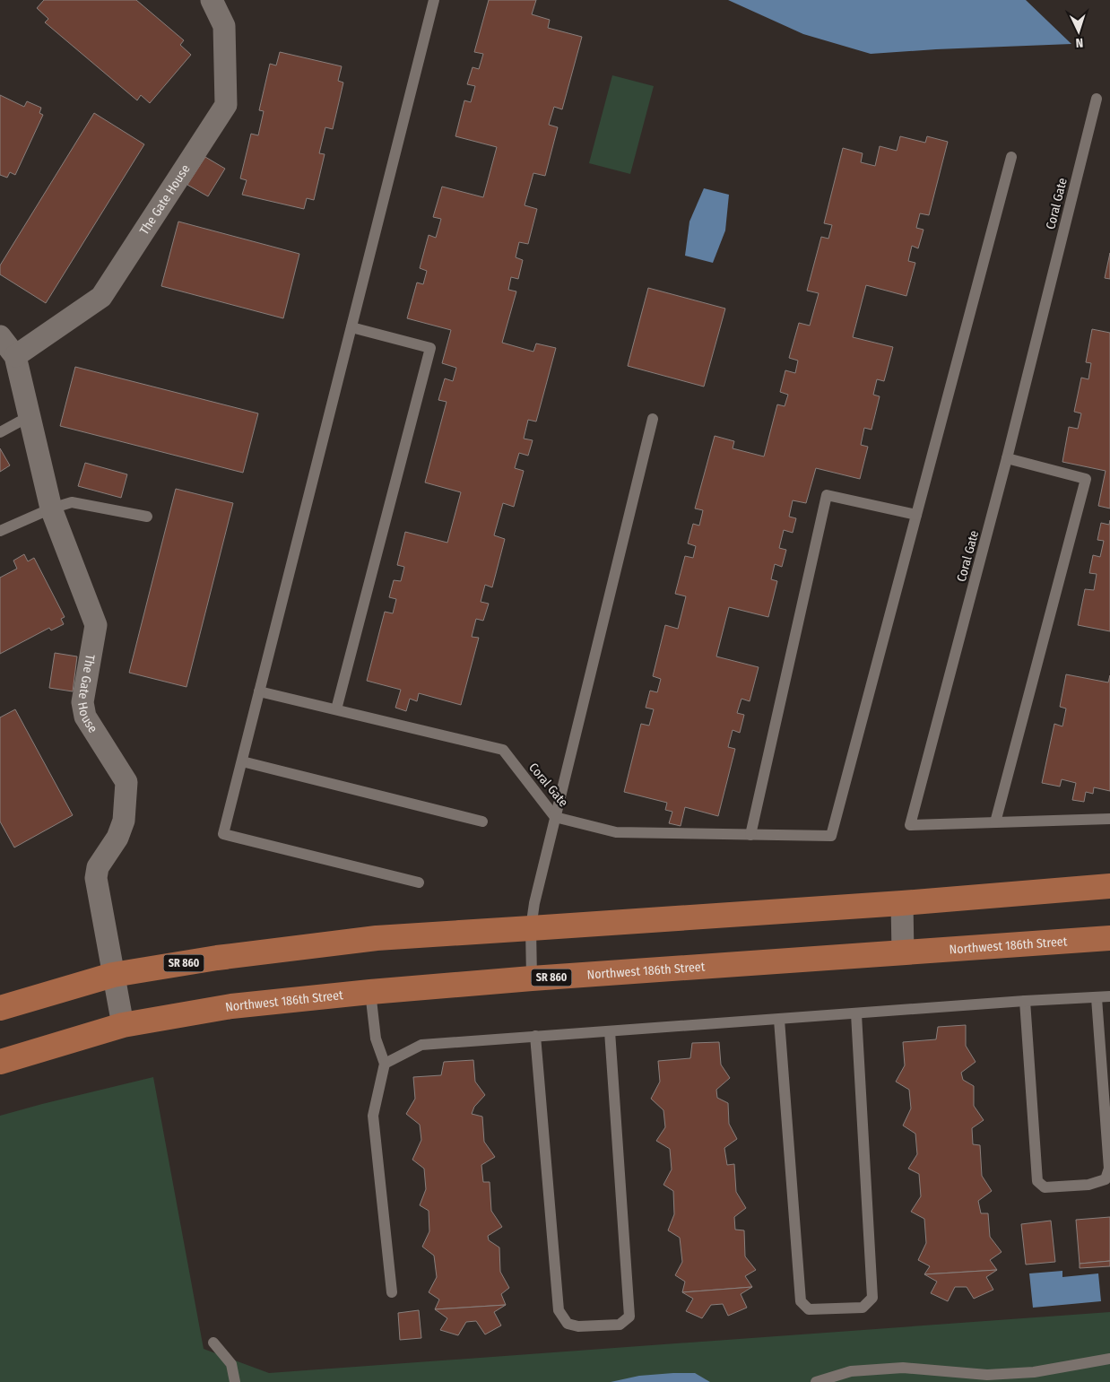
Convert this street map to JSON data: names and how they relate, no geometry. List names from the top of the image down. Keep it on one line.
{"streets":{"main road":["Northwest 186th Street","SR 860"],"street":["The Gate House"],"lane":["Coral Gate"]},"crossings":[["The Gate House","Northwest 186th Street"],["The Gate House","SR 860"]],"north":"bottom"}
